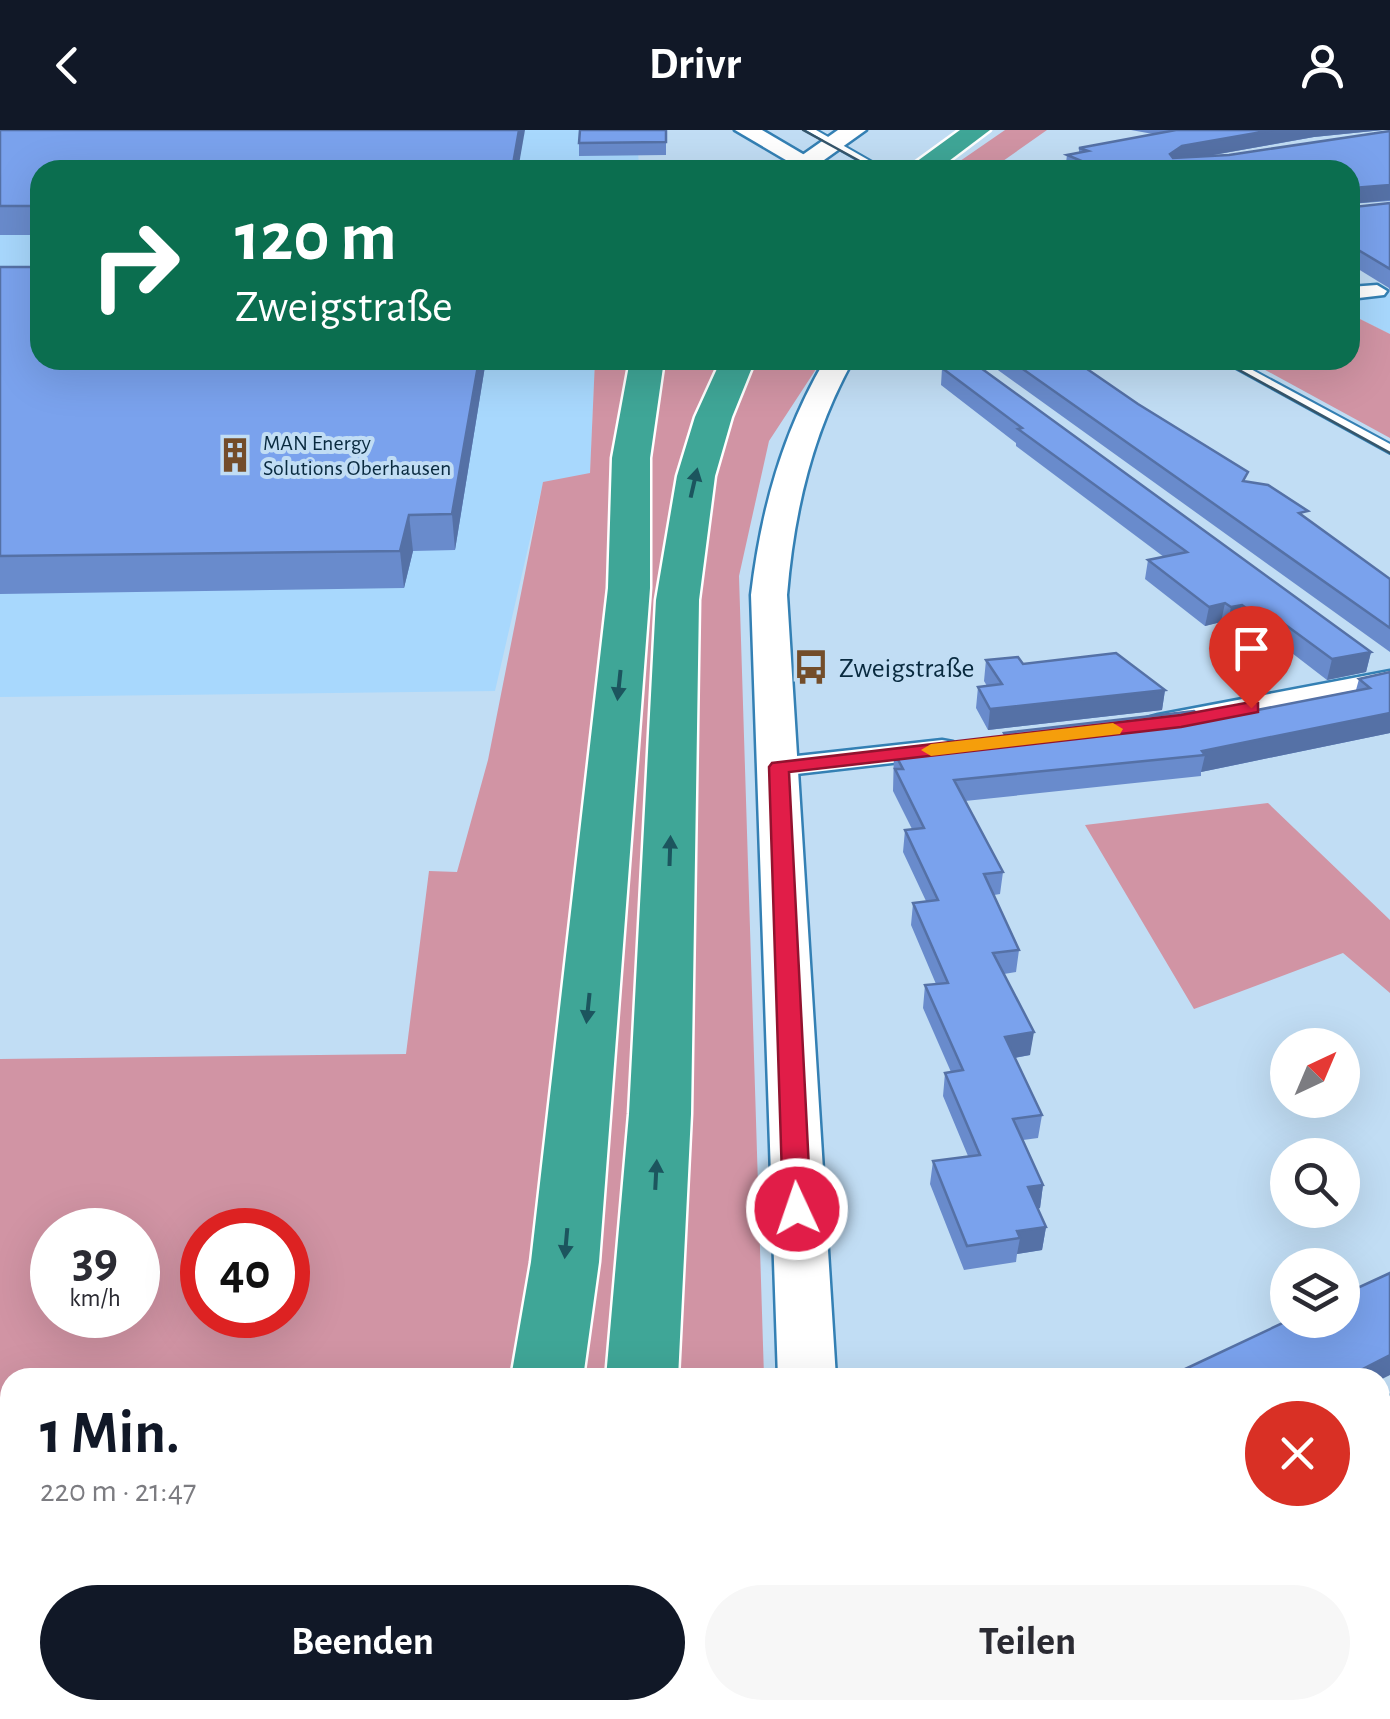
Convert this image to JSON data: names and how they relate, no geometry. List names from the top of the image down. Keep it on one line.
{"places":{"building":["MAN Energy Solutions Oberhausen"],"bus stop":["Zweigstraße"]},"north":"top right","page":{"header":"Drivr","turn":["120 m","Zweigstraße"],"speed":"39 km/h","limit":"40","heading":["1 Min.","220 m · 21:47"],"buttons":["Beenden","Teilen"]}}
